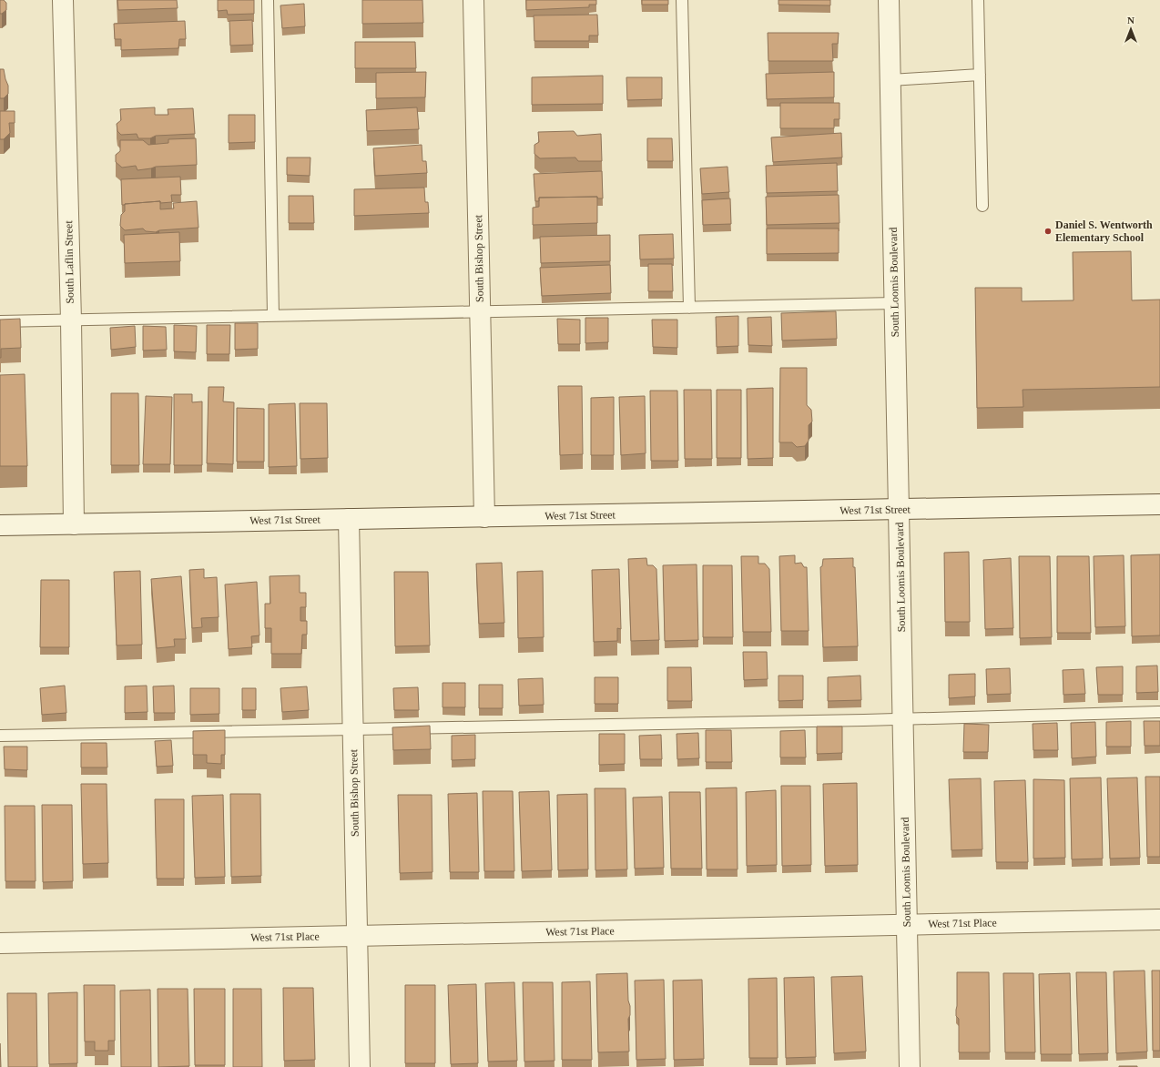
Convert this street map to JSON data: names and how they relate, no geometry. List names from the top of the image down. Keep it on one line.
{"streets":{"street":["South Bishop Street","South Laflin Street","South Loomis Boulevard","West 71st Street","West 71st Place"]},"crossings":[["South Bishop Street","West 71st Street"],["South Bishop Street","West 71st Place"],["South Laflin Street","West 71st Street"],["South Loomis Boulevard","West 71st Street"],["South Loomis Boulevard","West 71st Place"]],"places":["Daniel S. Wentworth Elementary School"],"north":"top"}
